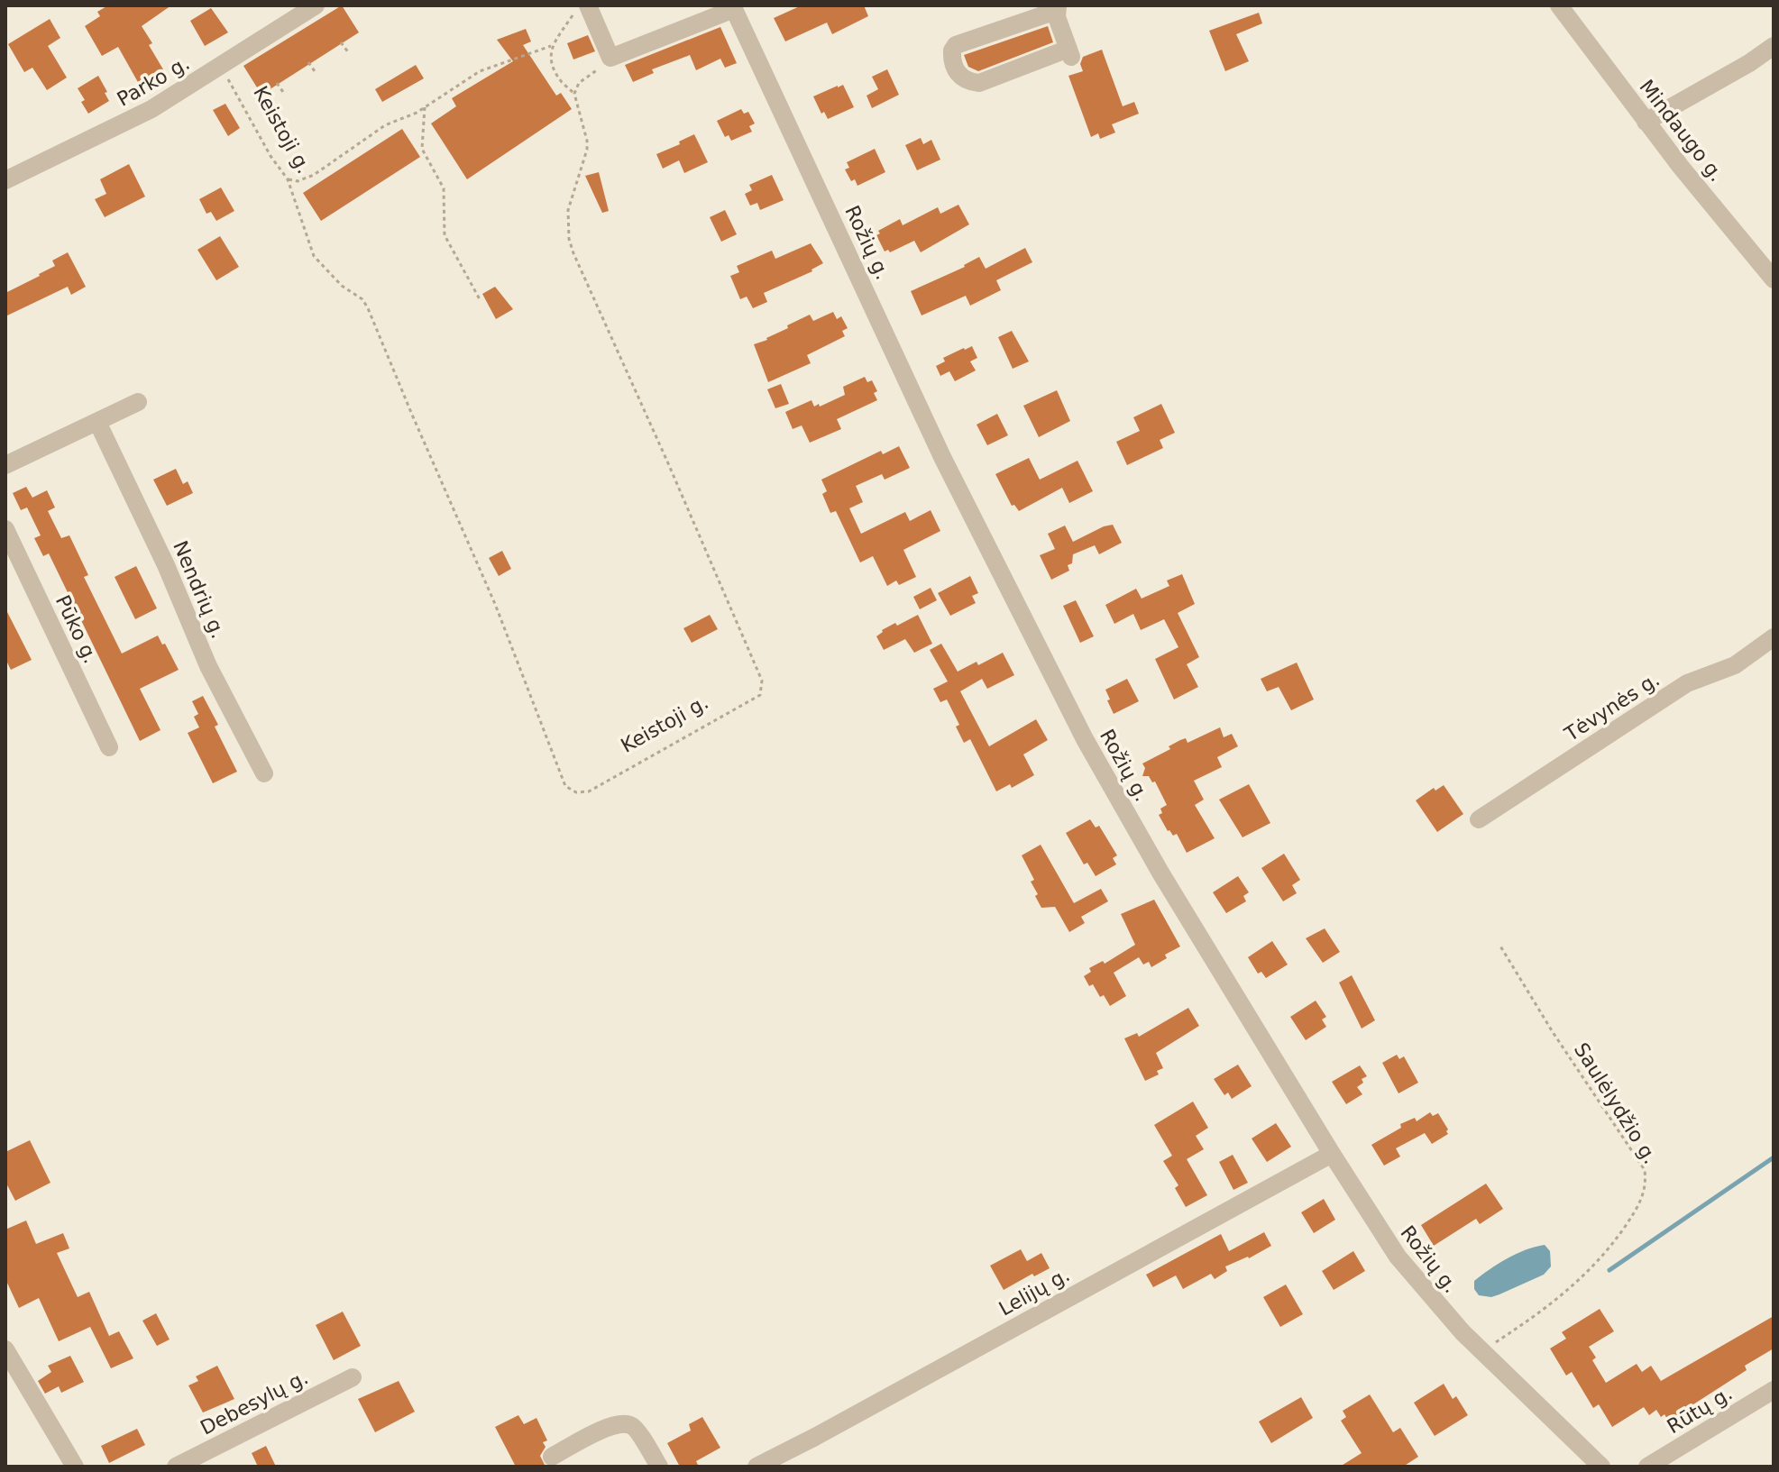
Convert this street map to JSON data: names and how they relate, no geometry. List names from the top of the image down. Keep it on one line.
{"streets":{"street":["Parko g.","Mindaugo g.","Rožių g.","Nendrių g.","Pūko g.","Tėvynės g.","Lelijų g.","Debesylų g.","Rūtų g."],"path":["Keistoji g.","Saulėlydžio g."]},"crossings":[["Parko g.","Keistoji g."],["Rožių g.","Saulėlydžio g."],["Rožių g.","Lelijų g."]]}
